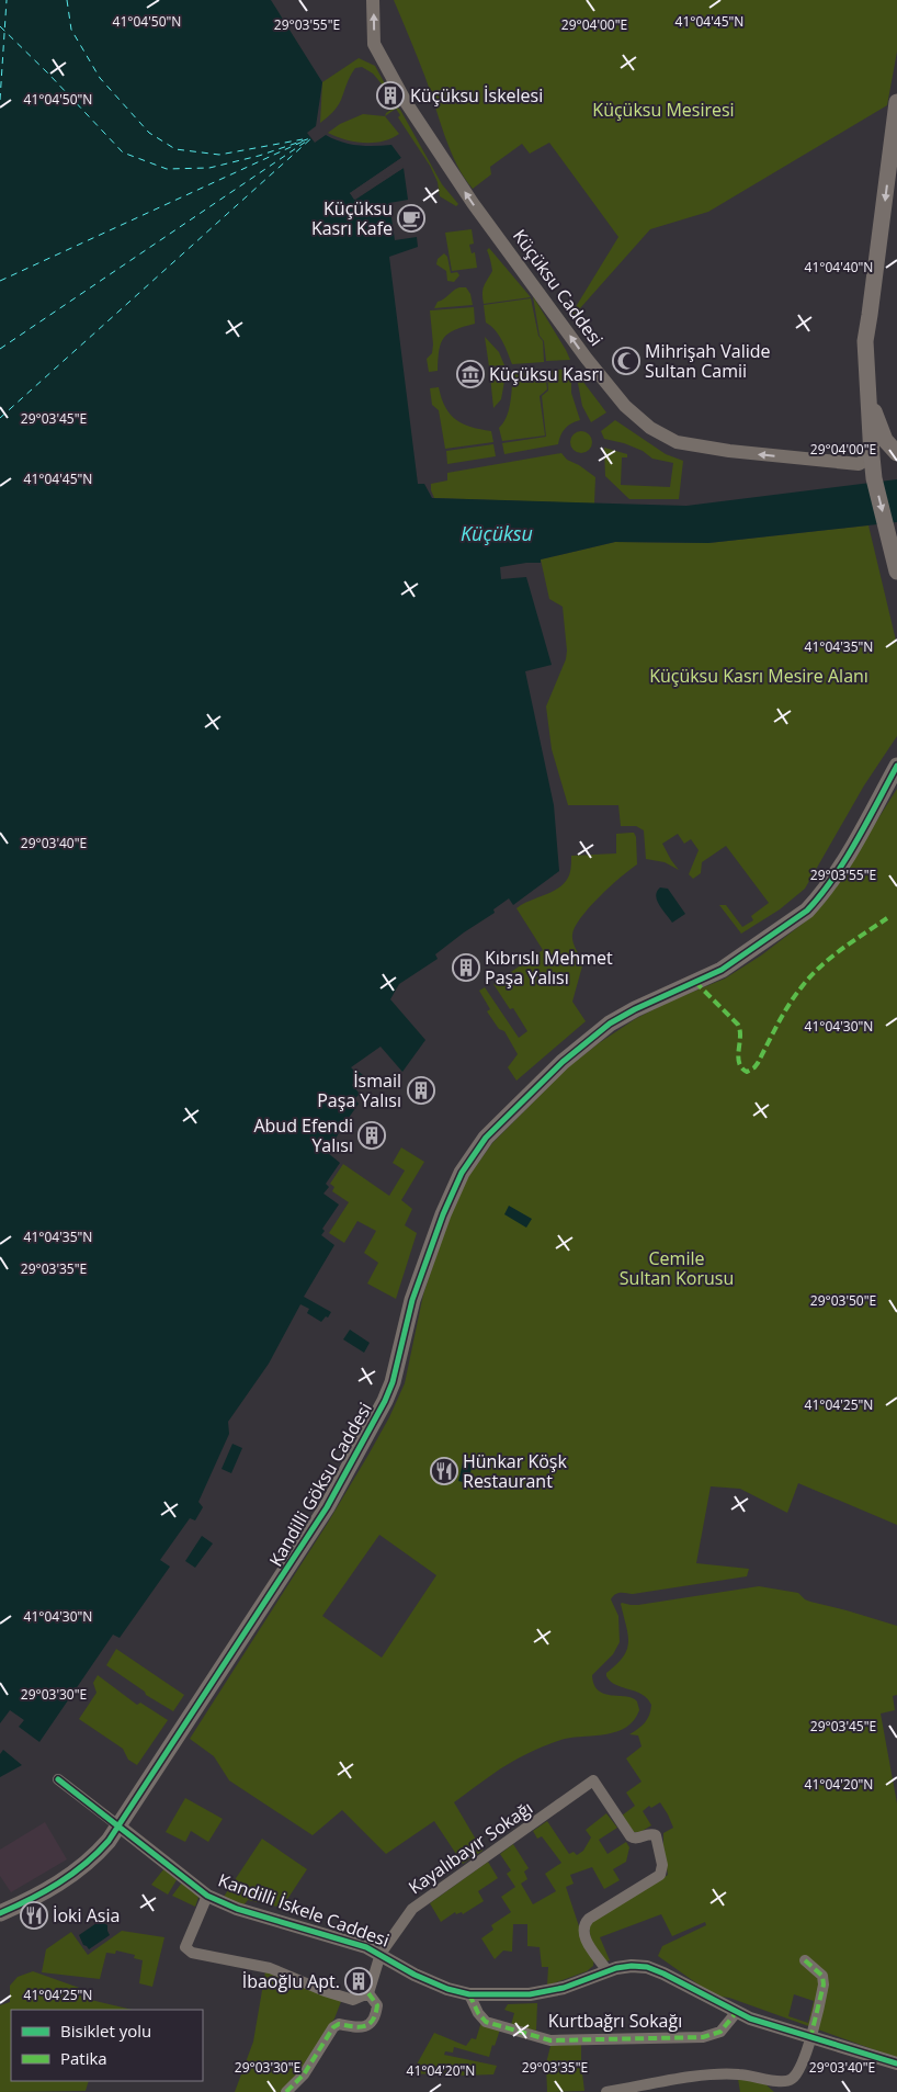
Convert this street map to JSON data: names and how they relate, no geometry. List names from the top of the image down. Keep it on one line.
{"streets":{"main road":["Kandilli Göksu Caddesi"],"street":["Küçüksu Caddesi","Kayalıbayır Sokağı","Kandilli İskele Caddesi","Kurtbağrı Sokağı"]},"crossings":[["Kandilli Göksu Caddesi","Kandilli İskele Caddesi"],["Kayalıbayır Sokağı","Kandilli İskele Caddesi"],["Kandilli İskele Caddesi","Kurtbağrı Sokağı"]],"one_way":["Küçüksu Caddesi"],"water":["Küçüksu"],"parks":["Küçüksu Mesiresi","Küçüksu Kasrı Mesire Alanı","Cemile Sultan Korusu"],"places":{"building":["Küçüksu İskelesi","Kıbrıslı Mehmet Paşa Yalısı","İsmail Paşa Yalısı","Abud Efendi Yalısı","İbaoğlu Apt."],"cafe":["Küçüksu Kasrı Kafe"],"mosque":["Mihrişah Valide Sultan Camii"],"museum":["Küçüksu Kasrı"],"restaurant":["Hünkar Köşk Restaurant","İoki Asia"]},"legend":["Bisiklet yolu","Patika"],"coordinates":["41°04'50\"N","41°04'45\"N","29°03'55\"E","29°04'00\"E","41°04'40\"N","29°03'45\"E","41°04'35\"N","29°03'40\"E","41°04'30\"N","29°03'35\"E","29°03'50\"E","41°04'25\"N","29°03'30\"E","41°04'20\"N"]}
